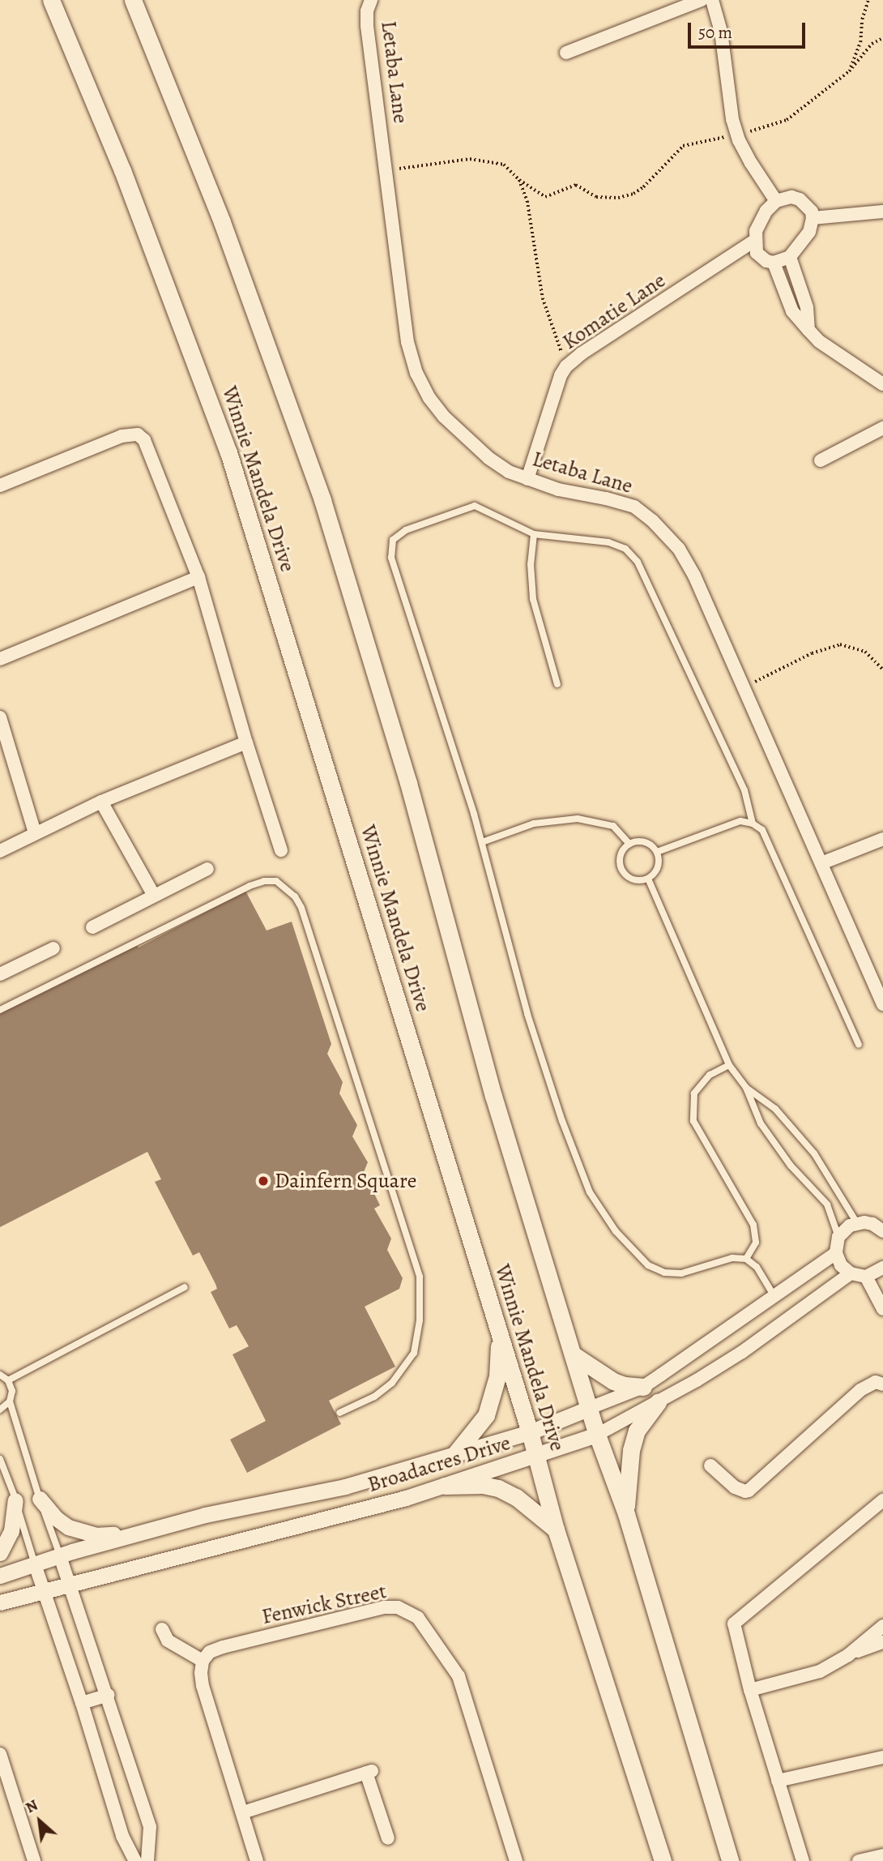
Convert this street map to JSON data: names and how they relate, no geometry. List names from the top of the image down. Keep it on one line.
{"streets":{"main road":["Winnie Mandela Drive"],"street":["Letaba Lane","Komatie Lane","Broadacres Drive","Fenwick Street"]},"crossings":[["Letaba Lane","Komatie Lane"],["Winnie Mandela Drive","Broadacres Drive"]],"places":["Dainfern Square"],"scale_bar":"50 m","north":"top left"}
